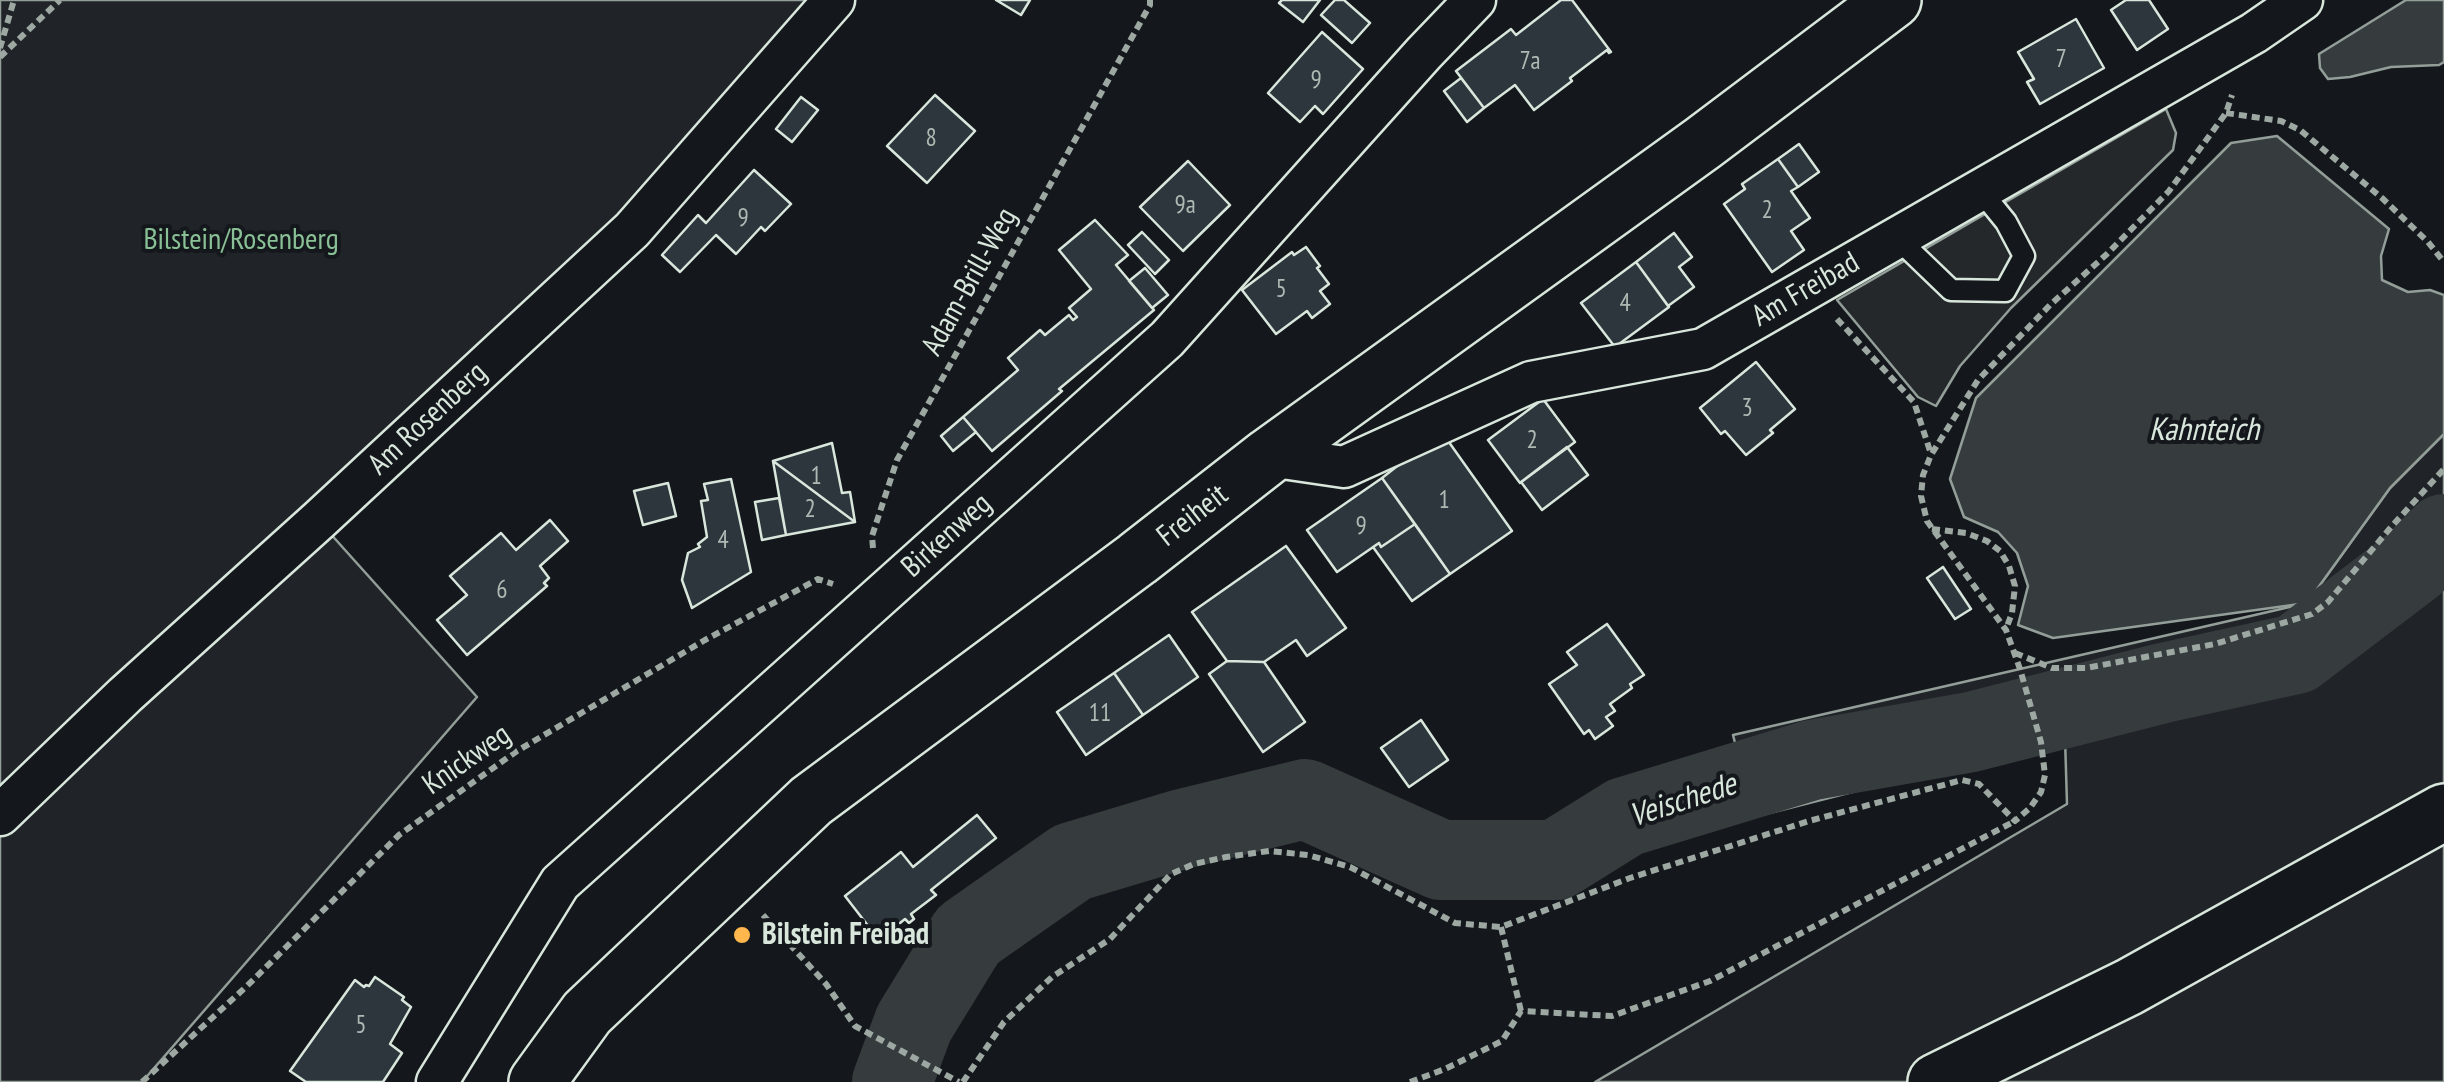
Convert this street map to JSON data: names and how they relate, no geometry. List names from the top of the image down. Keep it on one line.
{"streets":{"main road":["Freiheit"],"street":["Am Freibad","Am Rosenberg","Birkenweg"],"path":["Adam-Brill-Weg","Knickweg"]},"crossings":[["Adam-Brill-Weg","Birkenweg"],["Adam-Brill-Weg","Knickweg"],["Am Freibad","Freiheit"],["Birkenweg","Knickweg"]],"water":["Kahnteich","Veischede"],"parks":["Bilstein/Rosenberg"],"places":["Bilstein Freibad"],"house_numbers":["7","7a","9","8","9a","2","9","5","4","3","2","1","1","2","9","4","6","11","5"]}
